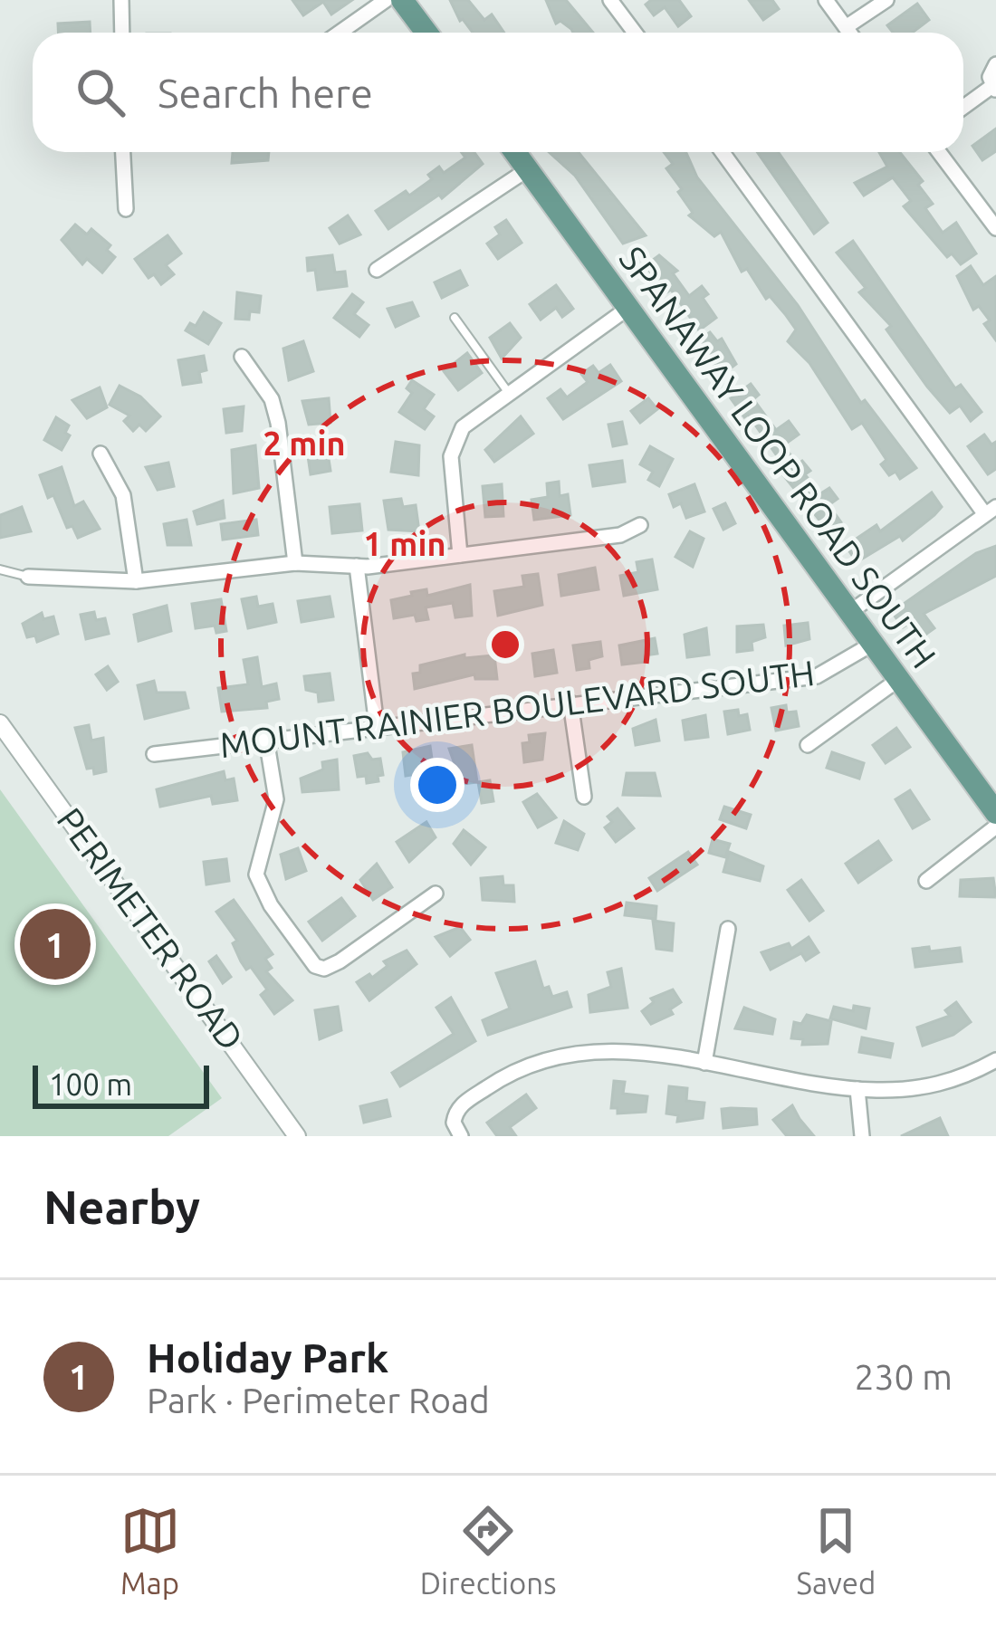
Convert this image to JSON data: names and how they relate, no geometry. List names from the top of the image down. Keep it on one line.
{"streets":{"main road":["SPANAWAY LOOP ROAD SOUTH"],"street":["MOUNT RAINIER BOULEVARD SOUTH","PERIMETER ROAD"]},"crossings":[["SPANAWAY LOOP ROAD SOUTH","MOUNT RAINIER BOULEVARD SOUTH"]],"scale_bar":"100 m","page":{"search":"Search here","pins":"1","scale":"100 m","heading":"Nearby","list":[{"mark":"1","name":"Holiday Park","note":"Park · Perimeter Road","value":"230 m"}],"nav":["Map","Directions","Saved"]},"rings":["2 min","1 min"]}
